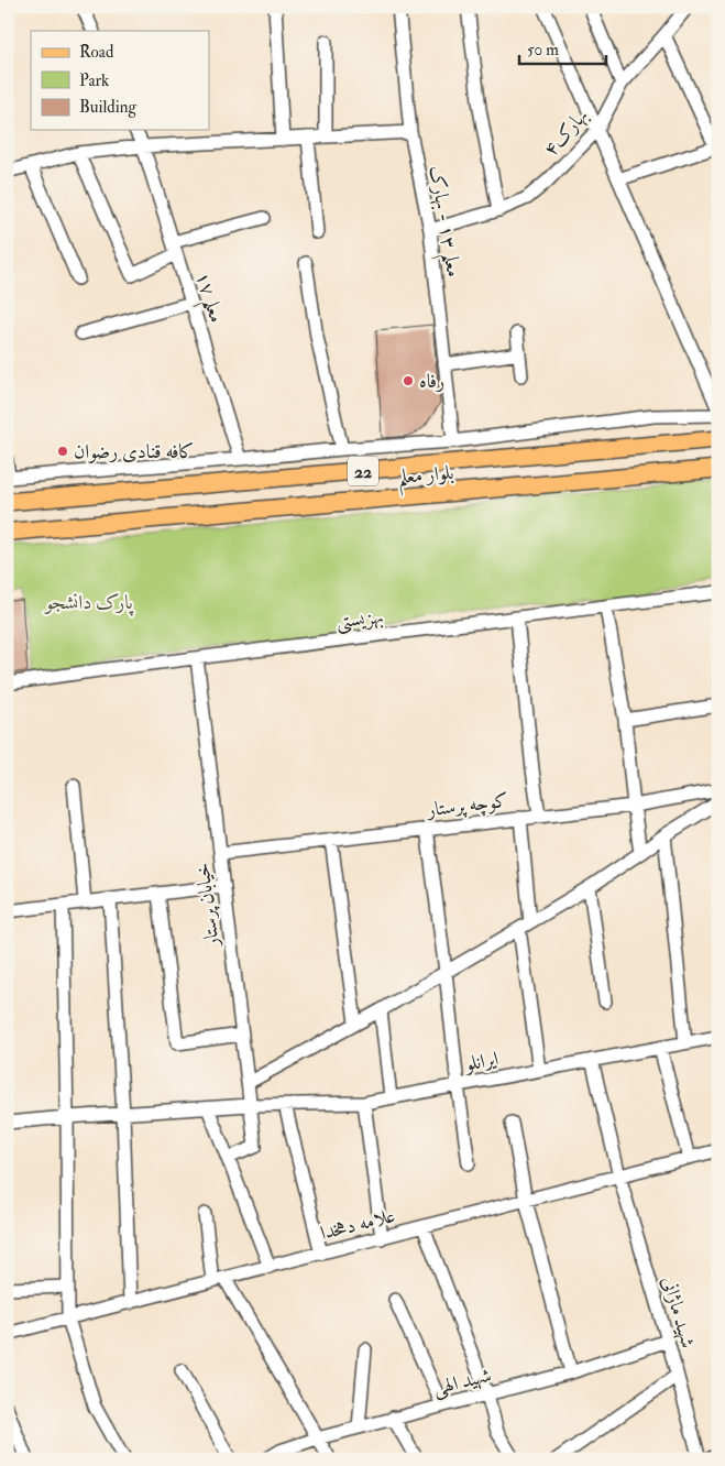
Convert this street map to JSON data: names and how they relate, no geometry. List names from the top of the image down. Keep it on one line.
{"streets":{"main road":["22","بلوار معلم"],"street":["بهارک۴","معلم ۱۳ - بهارک","معلم ۱۷","بهزیستی","کوچه پرستار","خیابان پرستار","ایرانلو","علامه دهخدا","شهید ماژانی","شهید الهی"]},"crossings":[["بهارک۴","معلم ۱۳ - بهارک"],["بهزیستی","خیابان پرستار"],["کوچه پرستار","خیابان پرستار"],["خیابان پرستار","ایرانلو"],["ایرانلو","شهید ماژانی"],["علامه دهخدا","شهید ماژانی"],["شهید ماژانی","شهید الهی"]],"parks":["پارک دانشجو"],"places":["رفاه","کافه قنادی رضوان"],"legend":["Road","Park","Building"],"scale_bar":"50 m"}
